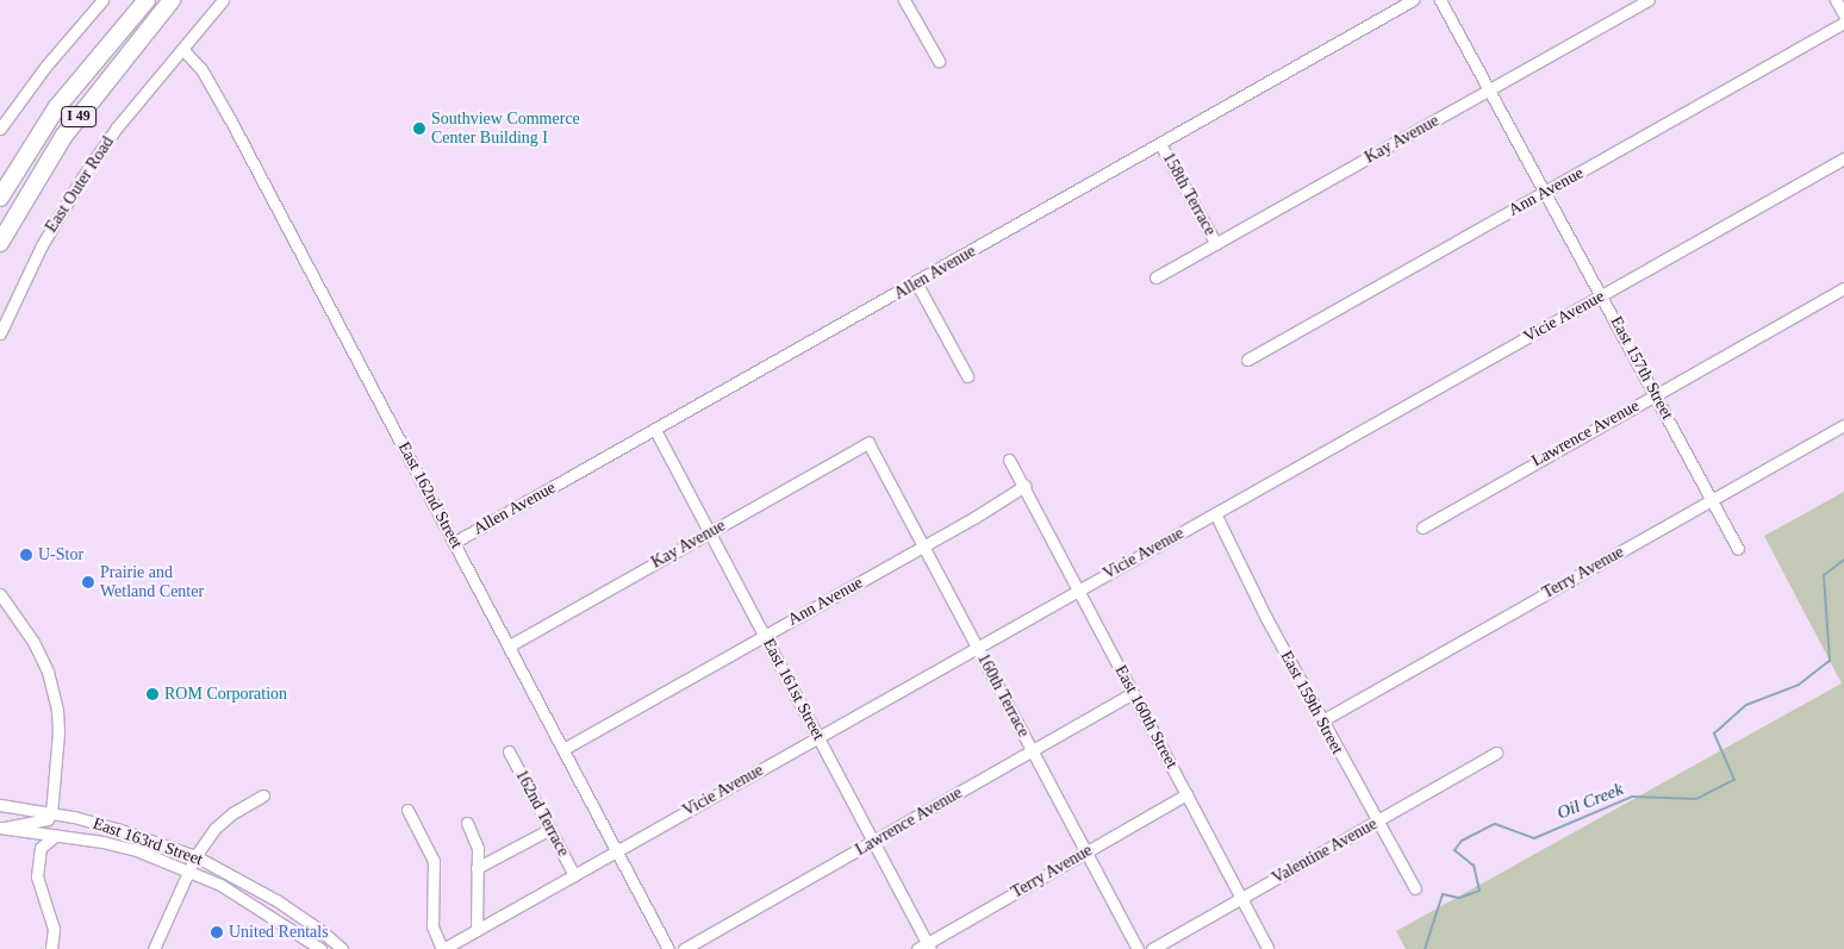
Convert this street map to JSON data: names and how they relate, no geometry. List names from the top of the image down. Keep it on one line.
{"streets":{"highway":["I 49"],"street":["Kay Avenue","East Outer Road","Ann Avenue","158th Terrace","Allen Avenue","Vicie Avenue","East 157th Street","Lawrence Avenue","East 162nd Street","Terry Avenue","East 161st Street","160th Terrace","East 159th Street","East 160th Street","162nd Terrace","East 163rd Street","Valentine Avenue"]},"crossings":[["Kay Avenue","158th Terrace"],["Kay Avenue","East 157th Street"],["Kay Avenue","East 162nd Street"],["Kay Avenue","East 161st Street"],["Kay Avenue","160th Terrace"],["East Outer Road","East 162nd Street"],["Ann Avenue","East 157th Street"],["Ann Avenue","East 162nd Street"],["Ann Avenue","East 161st Street"],["Ann Avenue","160th Terrace"],["Ann Avenue","East 160th Street"],["158th Terrace","Allen Avenue"],["Allen Avenue","East 162nd Street"],["Allen Avenue","East 161st Street"],["Vicie Avenue","East 157th Street"],["Vicie Avenue","East 162nd Street"],["Vicie Avenue","East 161st Street"],["Vicie Avenue","160th Terrace"],["Vicie Avenue","East 159th Street"],["Vicie Avenue","East 160th Street"],["Vicie Avenue","162nd Terrace"],["East 157th Street","Lawrence Avenue"],["East 157th Street","Terry Avenue"],["Lawrence Avenue","East 161st Street"],["Lawrence Avenue","160th Terrace"],["Lawrence Avenue","East 160th Street"],["Terry Avenue","East 161st Street"],["Terry Avenue","160th Terrace"],["Terry Avenue","East 159th Street"],["Terry Avenue","East 160th Street"],["East 159th Street","Valentine Avenue"],["East 160th Street","Valentine Avenue"]],"water":["Oil Creek"],"places":["Southview Commerce Center Building I","U-Stor","Prairie and Wetland Center","ROM Corporation","United Rentals"]}
